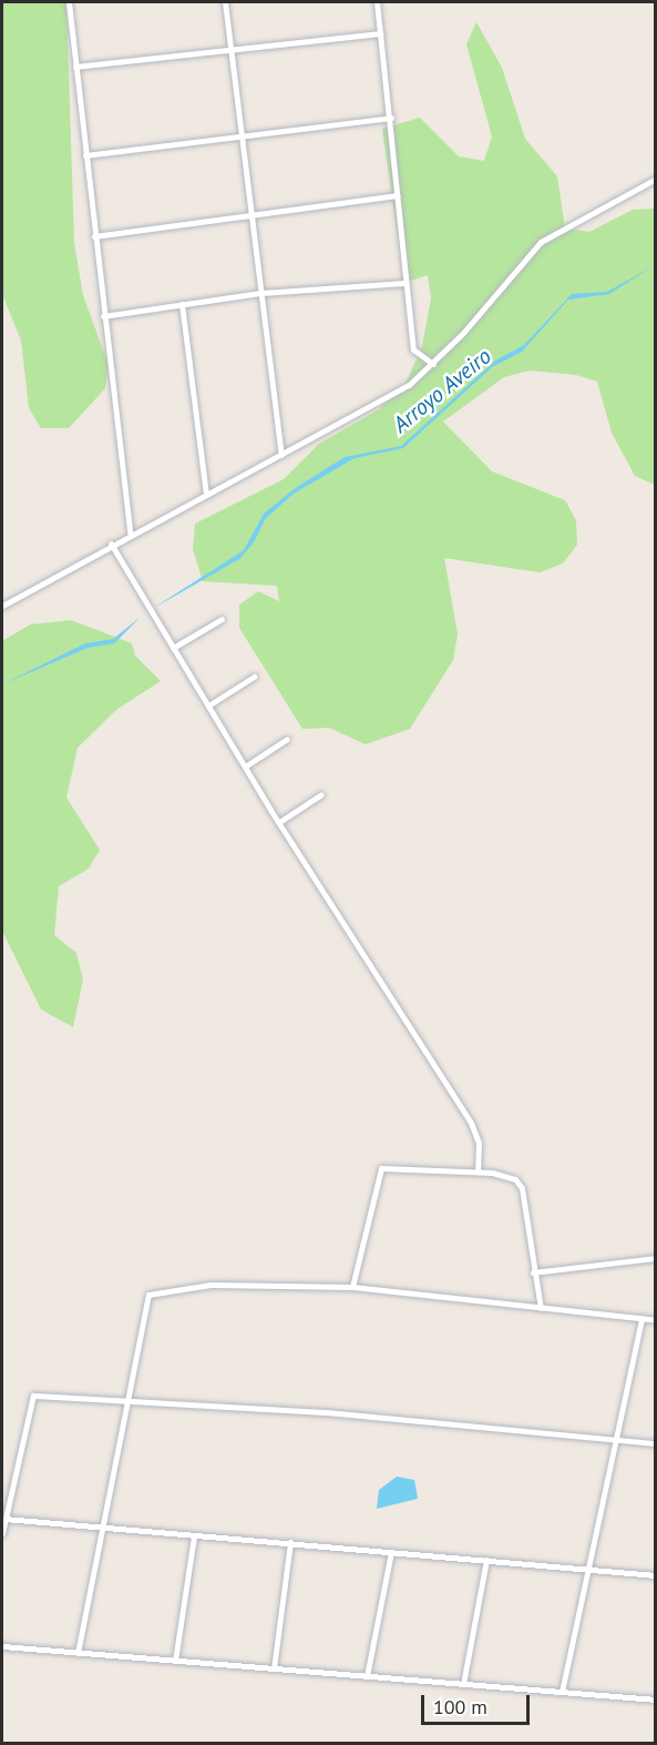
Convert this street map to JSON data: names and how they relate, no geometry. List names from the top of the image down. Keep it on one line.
{"water":["Arroyo Aveiro"],"scale_bar":"100 m"}
